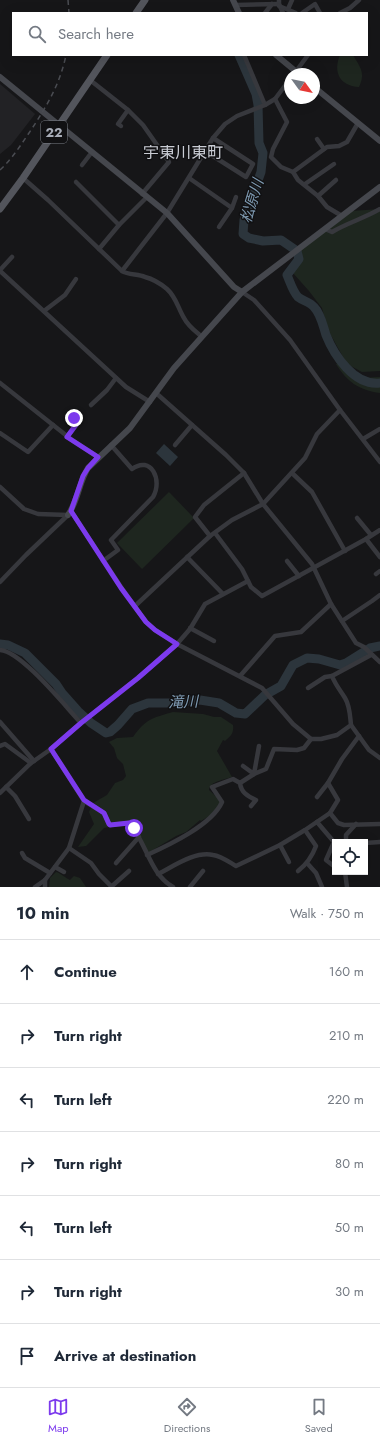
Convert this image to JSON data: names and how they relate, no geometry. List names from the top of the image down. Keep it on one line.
{"streets":{"main road":["22"]},"districts":["宇東川東町"],"water":["松原川","滝川"],"north":"bottom right","page":{"search":"Search here","heading":["10 min","Walk · 750 m"],"list":[["Continue","160 m"],["Turn right","210 m"],["Turn left","220 m"],["Turn right","80 m"],["Turn left","50 m"],["Turn right","30 m"],"Arrive at destination"],"nav":["Map","Directions","Saved"]}}
